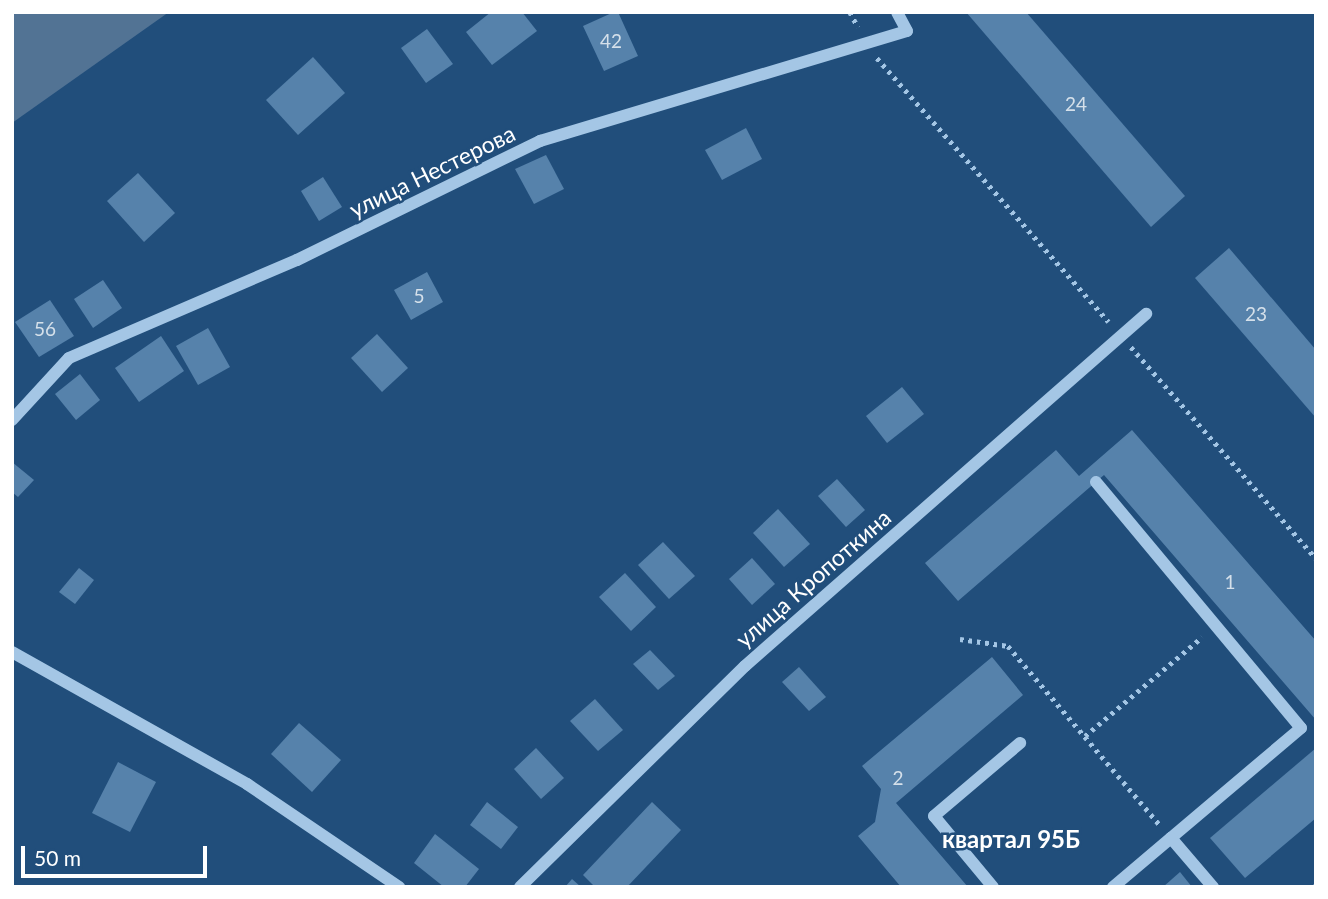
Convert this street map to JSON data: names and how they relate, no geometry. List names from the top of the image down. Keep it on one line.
{"streets":{"street":["улица Нестерова","улица Кропоткина"]},"districts":["квартал 95Б"],"house_numbers":["42","24","5","23","56","1","2"],"scale_bar":"50 m"}
